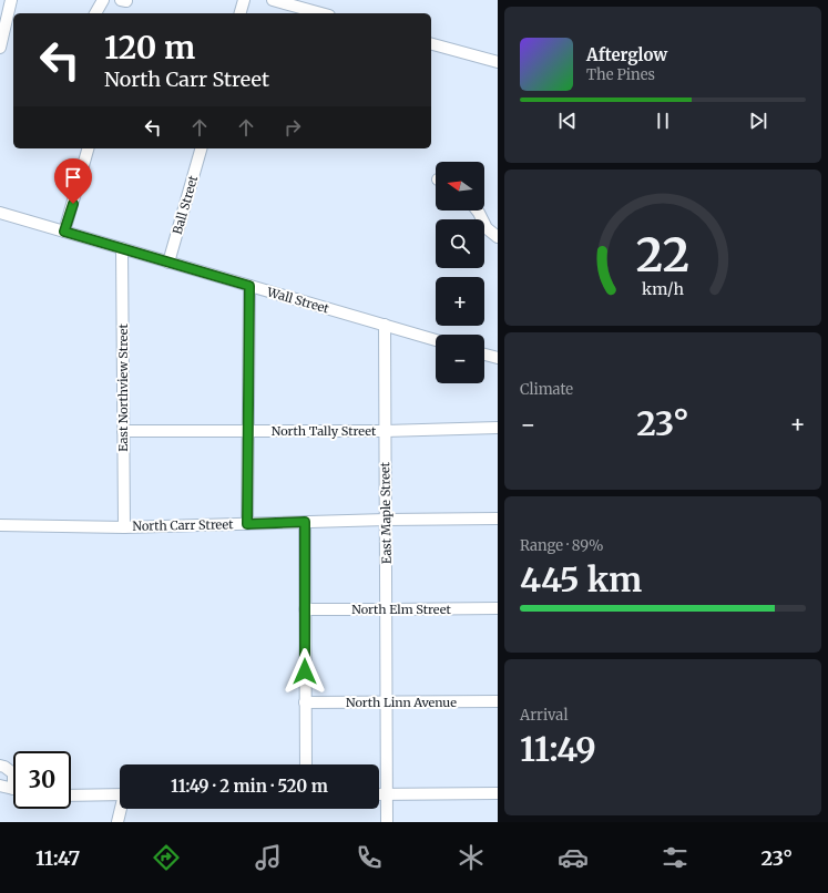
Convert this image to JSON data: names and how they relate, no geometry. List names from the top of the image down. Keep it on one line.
{"streets":{"street":["Ball Street","Wall Street","East Northview Street","North Tally Street","East Maple Street","North Carr Street","North Elm Street","North Linn Avenue"]},"crossings":[["Ball Street","Wall Street"],["Wall Street","East Northview Street"],["Wall Street","East Maple Street"],["East Northview Street","North Tally Street"],["East Northview Street","North Carr Street"],["North Tally Street","East Maple Street"],["East Maple Street","North Carr Street"],["East Maple Street","North Elm Street"],["East Maple Street","North Linn Avenue"]],"north":"left","page":{"turn":["120 m","North Carr Street"],"song":["Afterglow","The Pines"],"map_buttons":["+","−"],"tile":["Climate",["Range · 89%","445 km"],["Arrival","11:49"]],"heat":["−","23°","+"],"limit":"30","trip":"11:49 · 2 min · 520 m","tabs":["11:47","23°"],"gauge":["22","km/h"]}}
